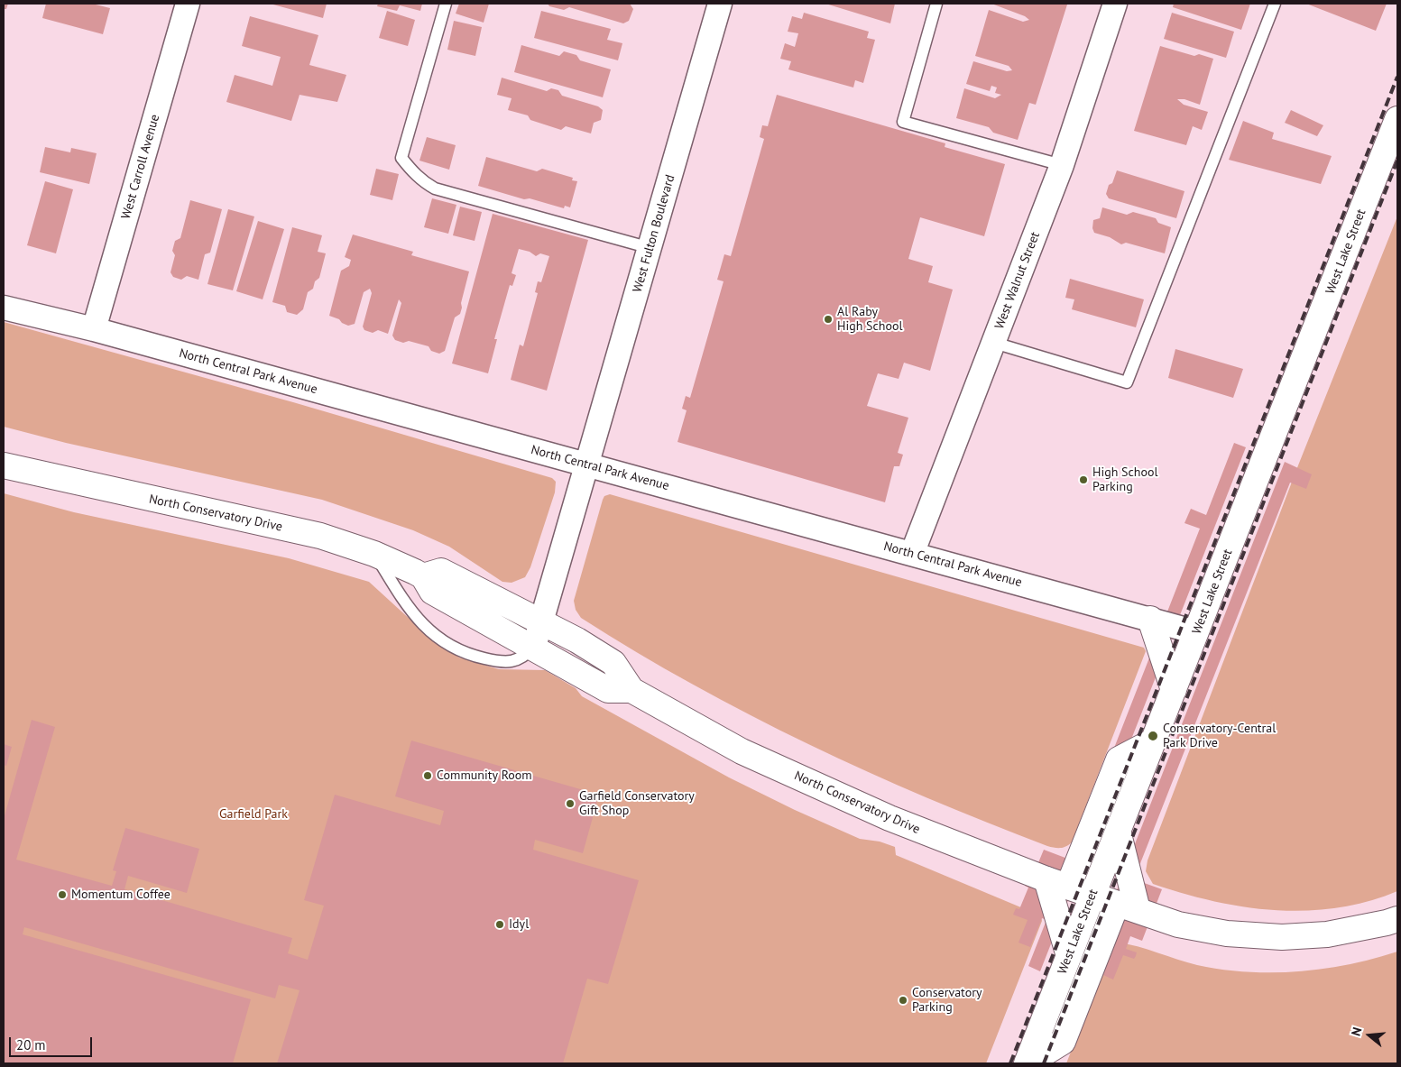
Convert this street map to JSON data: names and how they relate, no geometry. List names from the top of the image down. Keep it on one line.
{"streets":{"street":["West Carroll Avenue","West Fulton Boulevard","West Lake Street","West Walnut Street","North Central Park Avenue","North Conservatory Drive"]},"crossings":[["West Carroll Avenue","North Central Park Avenue"],["West Fulton Boulevard","North Central Park Avenue"],["West Lake Street","North Central Park Avenue"],["West Lake Street","North Conservatory Drive"],["West Walnut Street","North Central Park Avenue"]],"parks":["Garfield Park"],"places":["Al Raby High School","High School Parking","Conservatory-Central Park Drive","Community Room","Garfield Conservatory Gift Shop","Momentum Coffee","Idyl","Conservatory Parking"],"scale_bar":"20 m","north":"left"}
